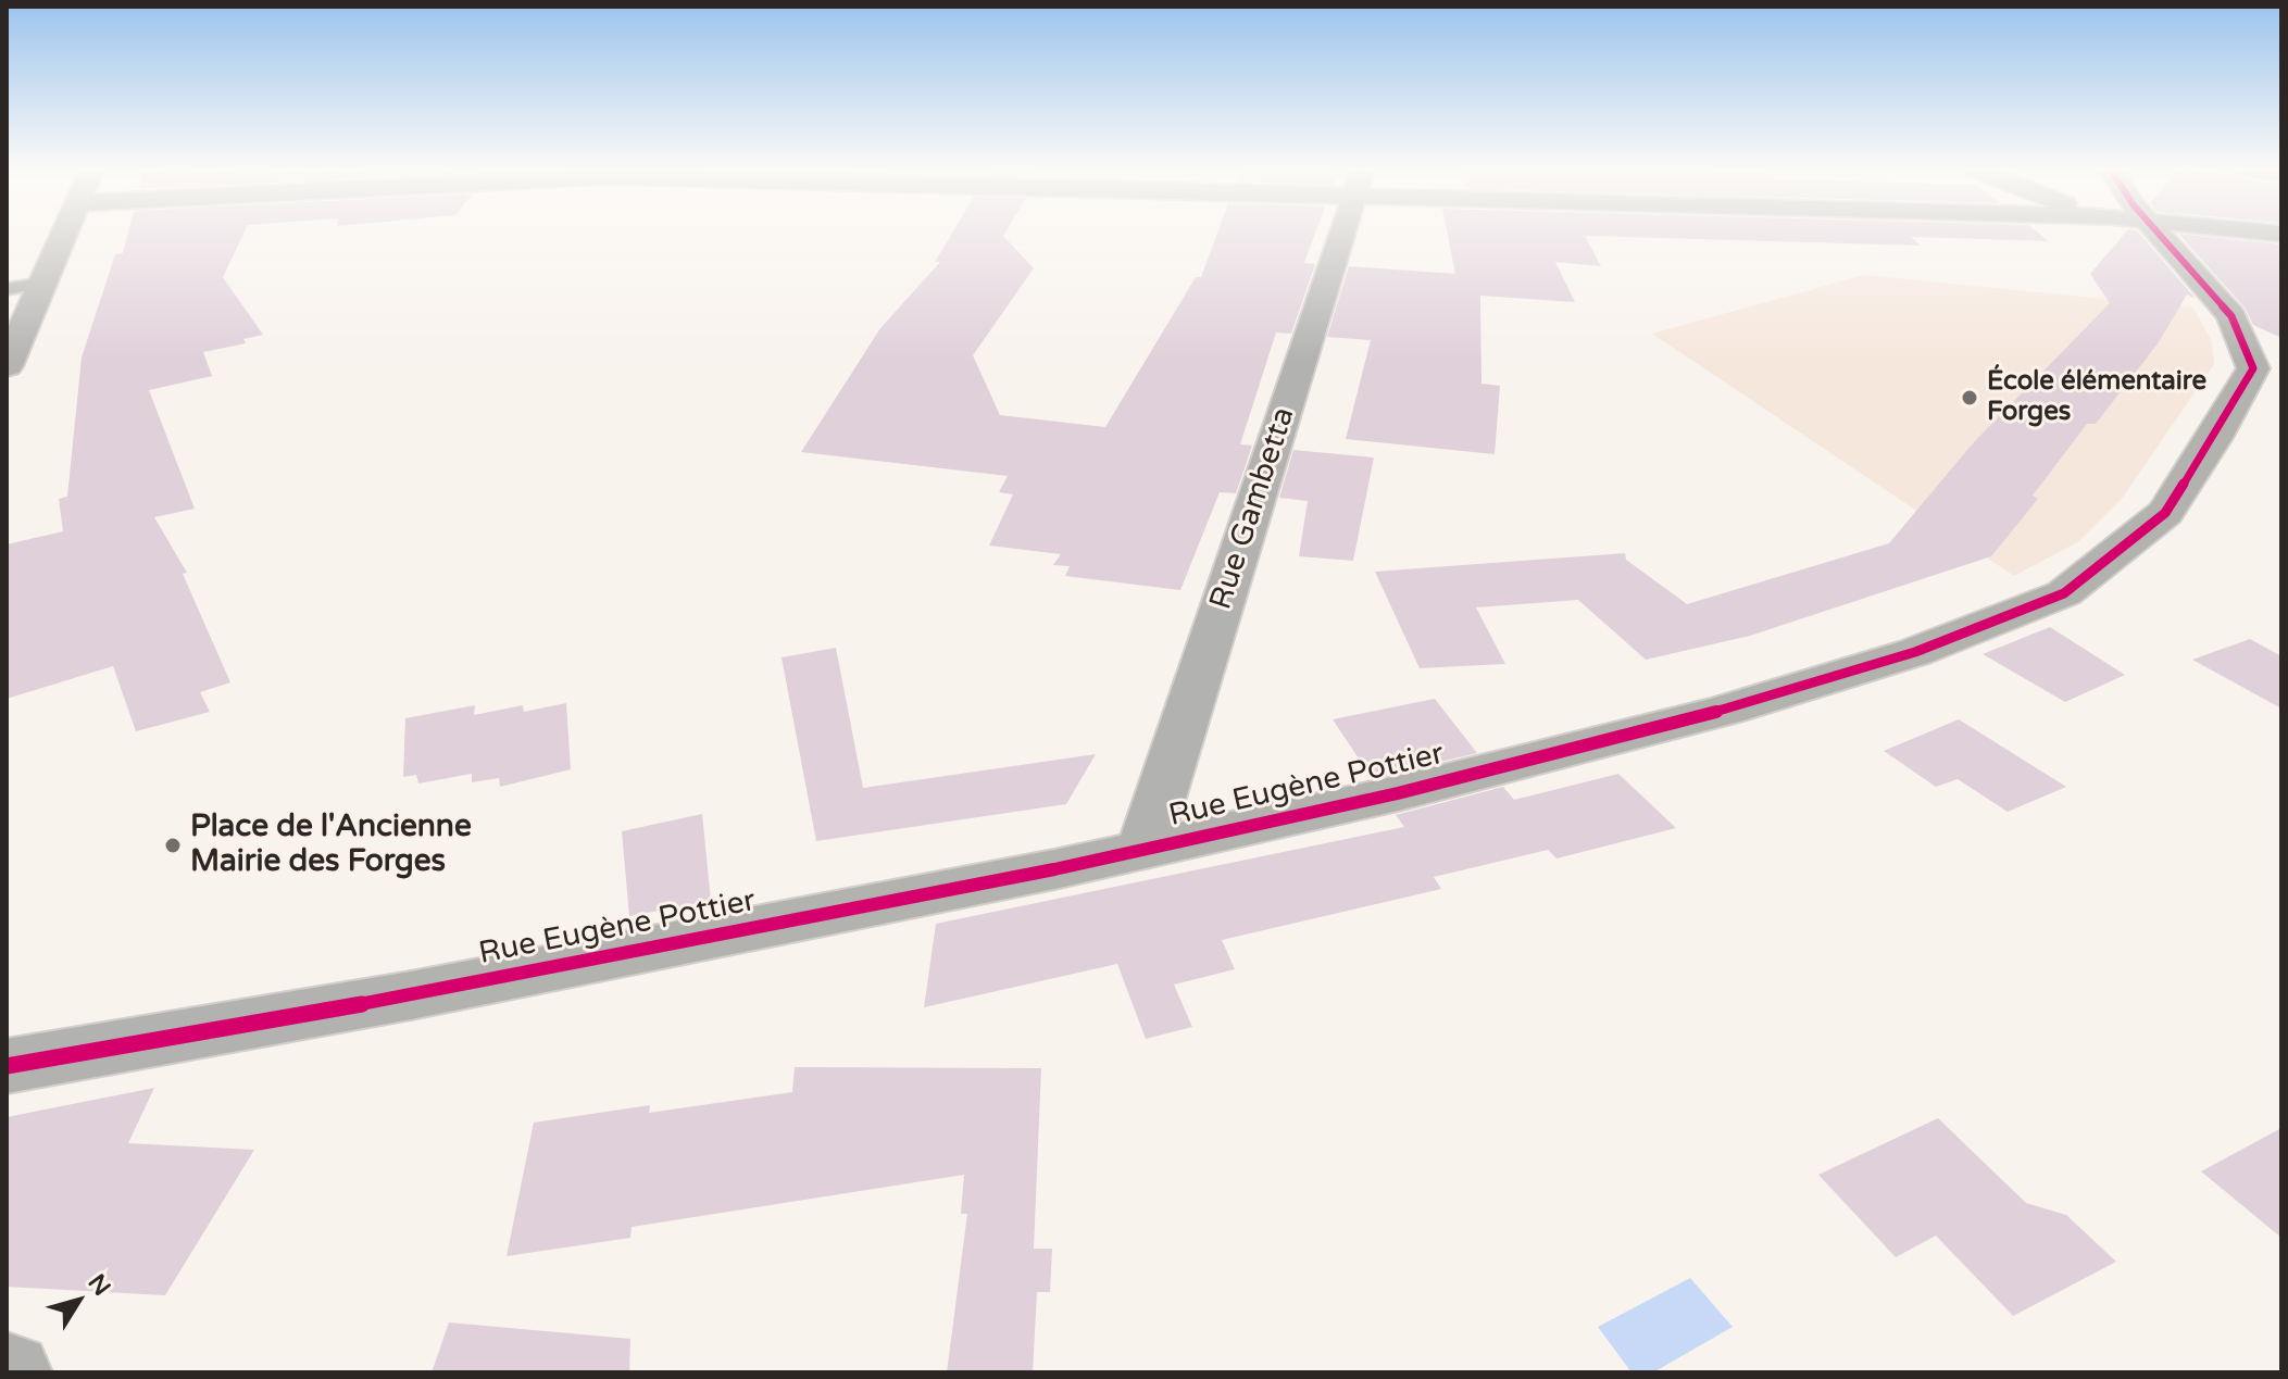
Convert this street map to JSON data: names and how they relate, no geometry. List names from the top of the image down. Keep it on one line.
{"streets":{"street":["Rue Gambetta","Rue Eugène Pottier"]},"crossings":[["Rue Gambetta","Rue Eugène Pottier"]],"places":["École élémentaire Forges","Place de l'Ancienne Mairie des Forges"],"north":"top right"}
